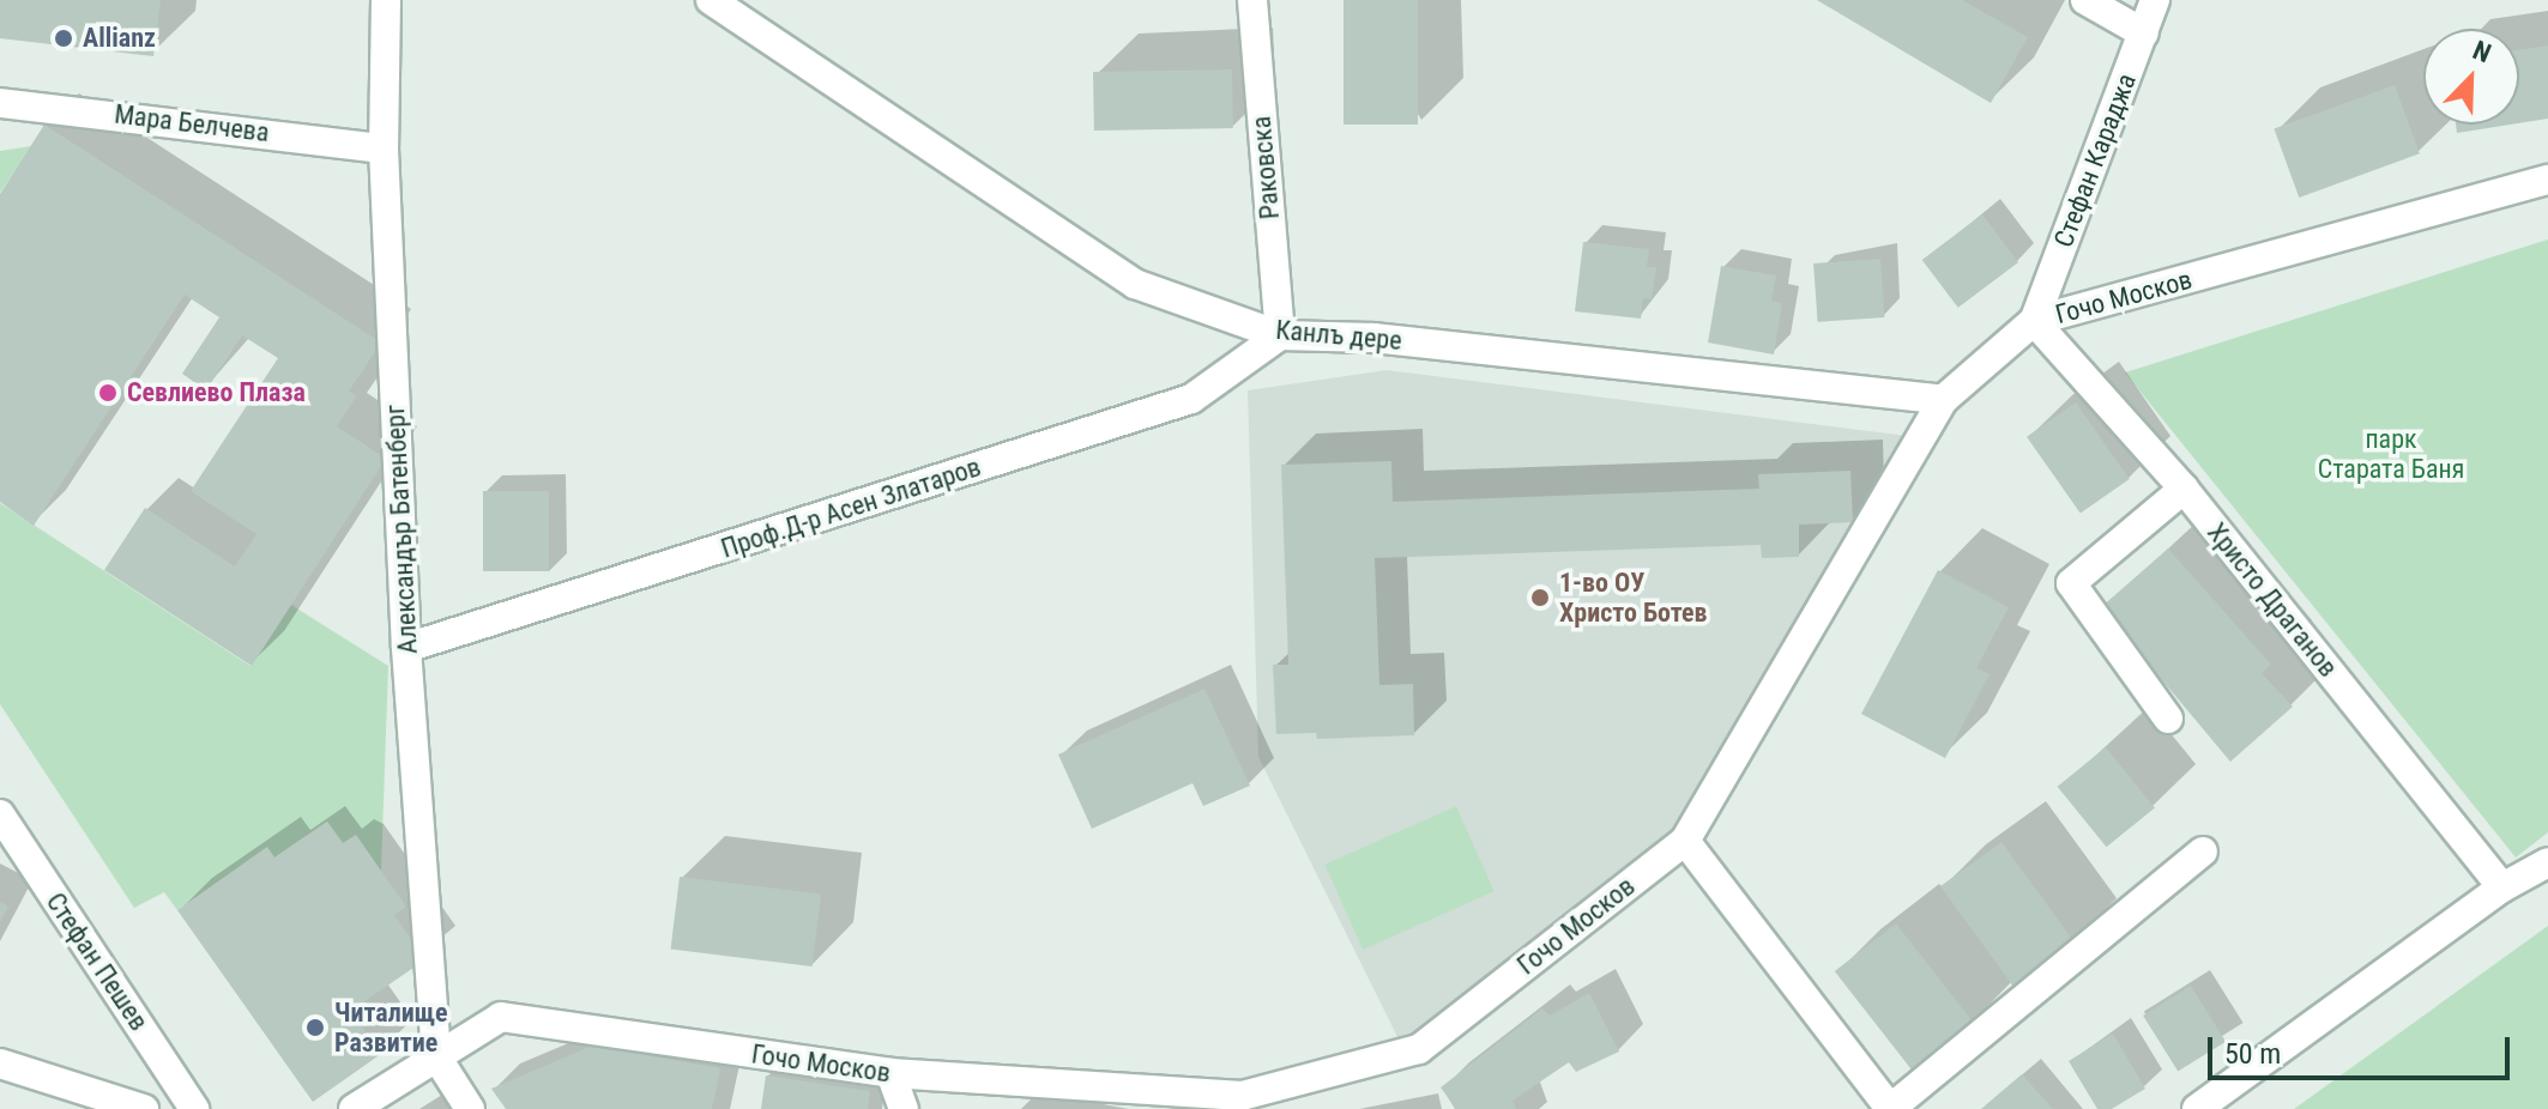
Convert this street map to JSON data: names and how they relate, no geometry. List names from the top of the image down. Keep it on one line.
{"streets":{"street":["Мара Белчева","Стефан Караджа","Раковска","Гочо Москов","Канлъ дере","Проф.Д-р Асен Златаров","Александър Батенберг","Христо Драганов","Стефан Пешев"]},"crossings":[["Мара Белчева","Александър Батенберг"],["Стефан Караджа","Гочо Москов"],["Стефан Караджа","Христо Драганов"],["Раковска","Канлъ дере"],["Раковска","Проф.Д-р Асен Златаров"],["Гочо Москов","Канлъ дере"],["Гочо Москов","Александър Батенберг"],["Гочо Москов","Христо Драганов"],["Канлъ дере","Проф.Д-р Асен Златаров"],["Проф.Д-р Асен Златаров","Александър Батенберг"]],"parks":["парк Старата Баня"],"places":["Allianz","Севлиево Плаза","1-во ОУ Христо Ботев","Читалище Развитие"],"scale_bar":"50 m","north":"top right"}
